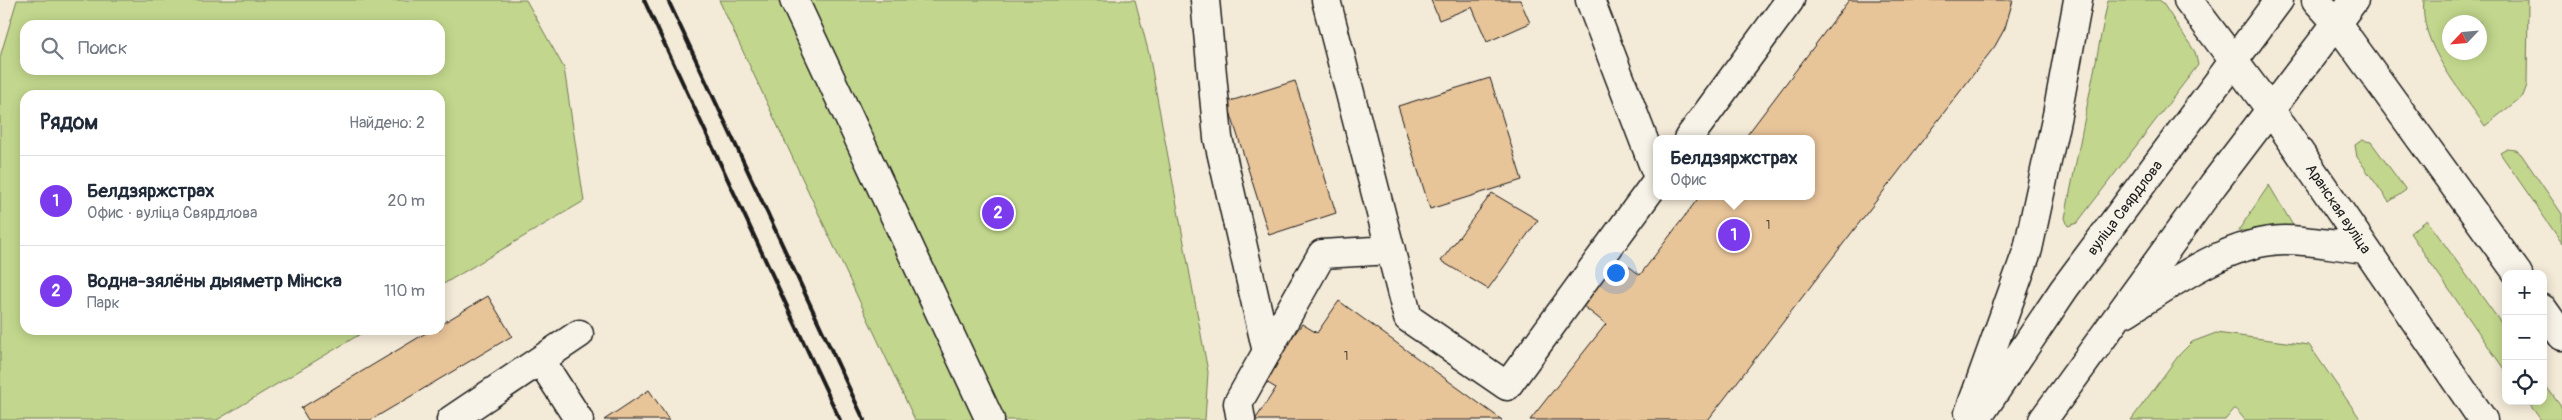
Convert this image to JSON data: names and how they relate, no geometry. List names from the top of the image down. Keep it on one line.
{"streets":{"main road":["вуліца Свярдлова","Аранская вуліца"]},"crossings":[["вуліца Свярдлова","Аранская вуліца"]],"house_numbers":["1","1"],"north":"bottom left","page":{"search":"Поиск","heading":["Рядом","Найдено: 2"],"popup":["Белдзяржстрах","Офис"],"list":[{"mark":"1","name":"Белдзяржстрах","note":"Офис · вуліца Свярдлова","value":"20 m"},{"mark":"2","name":"Водна-зялёны дыяметр Мінска","note":"Парк","value":"110 m"}],"pins":["2","1"],"map_buttons":["+","−"]}}
